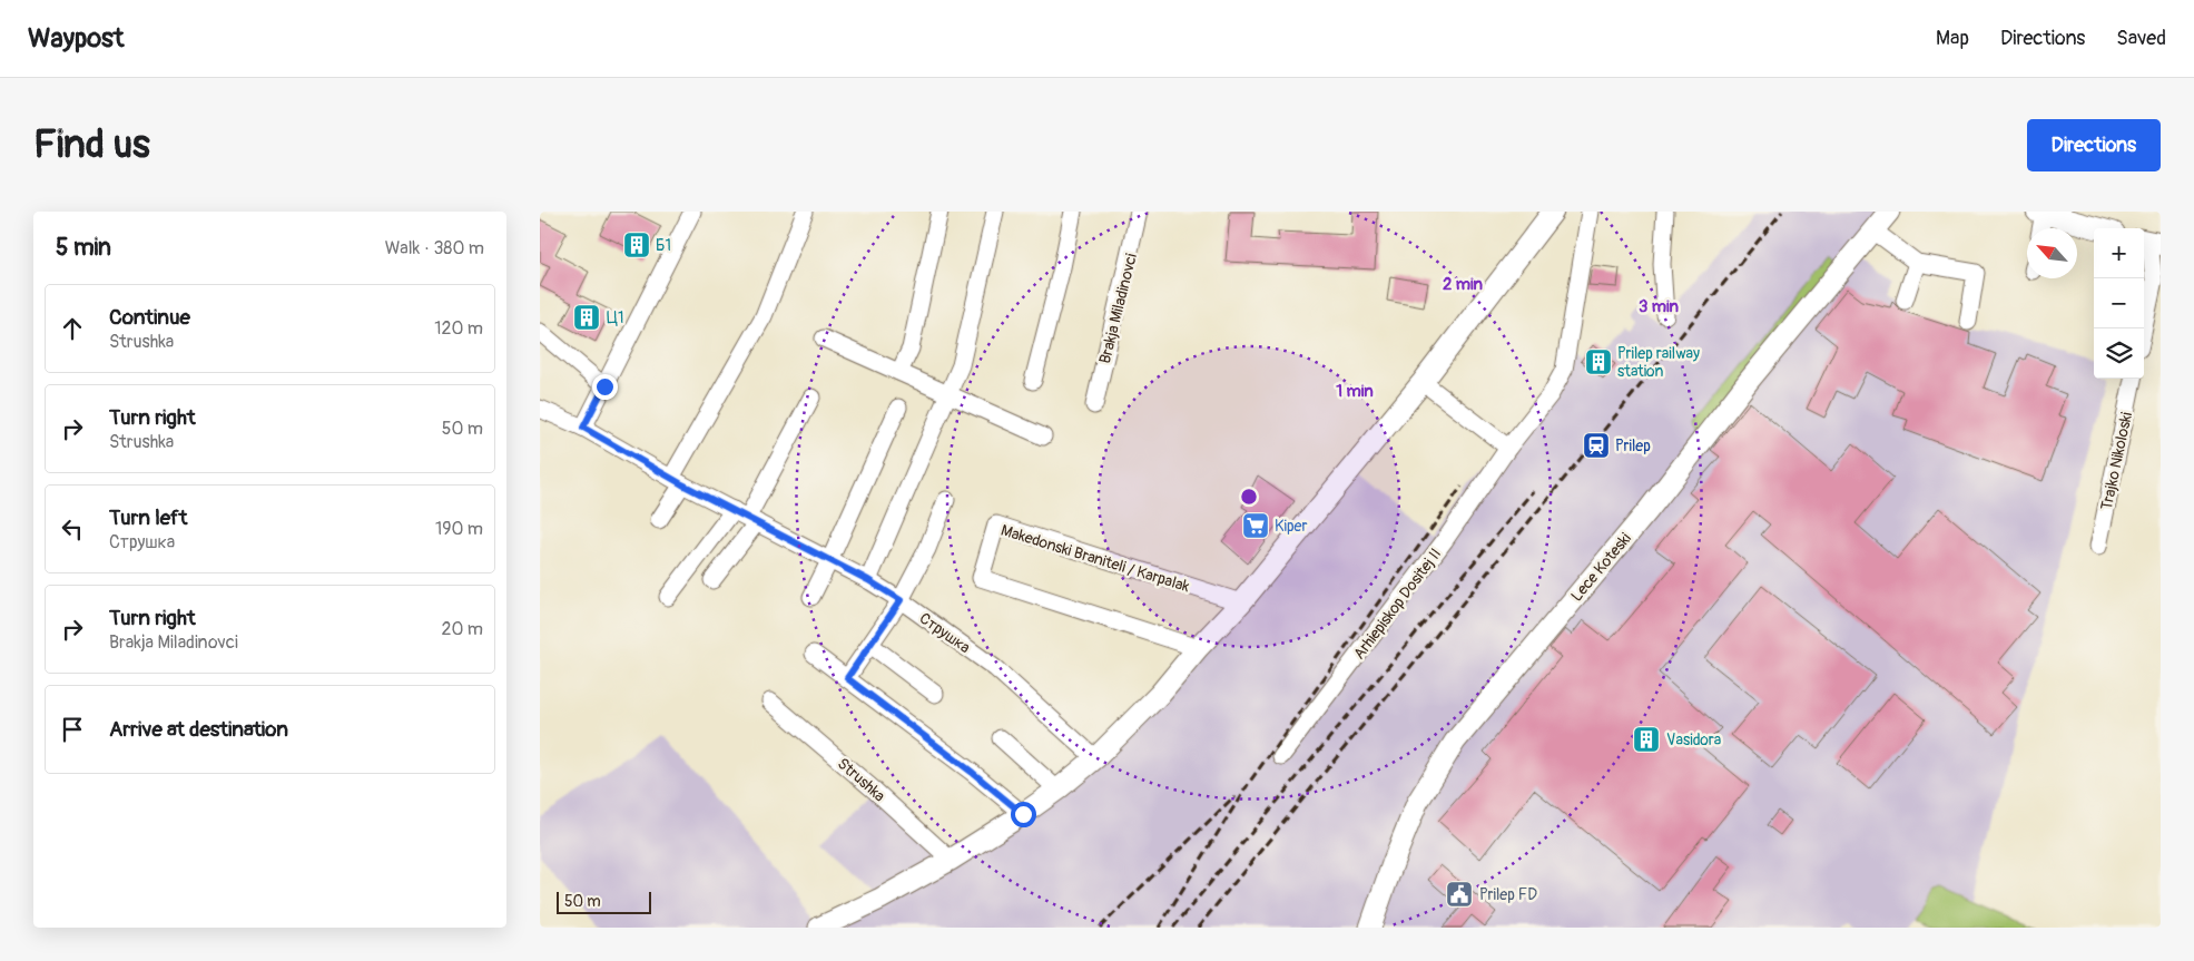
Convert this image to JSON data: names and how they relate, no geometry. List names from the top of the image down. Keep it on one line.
{"streets":{"main road":["Lece Koteski"],"street":["Brakja Miladinovci","Trajko Nikoloski","Makedonski Braniteli / Karpalak","Arhiepiskop Dositej II","Струшка","Strushka"]},"places":{"building":["Б1","Ц1","Prilep railway station","Vasidora"],"station":["Prilep"],"supermarket":["Kiper"],"public building":["Prilep FD"]},"scale_bar":"50 m","north":"top left","page":{"header":"Waypost","nav":["Map","Directions","Saved"],"buttons":"Directions","title":"Find us","heading":["5 min","Walk · 380 m"],"map_buttons":["+","−"],"list":[["Continue","Strushka","120 m"],["Turn right","Strushka","50 m"],["Turn left","Струшка","190 m"],["Turn right","Brakja Miladinovci","20 m"],"Arrive at destination"],"scale":"50 m"},"rings":["2 min","3 min","1 min"]}
